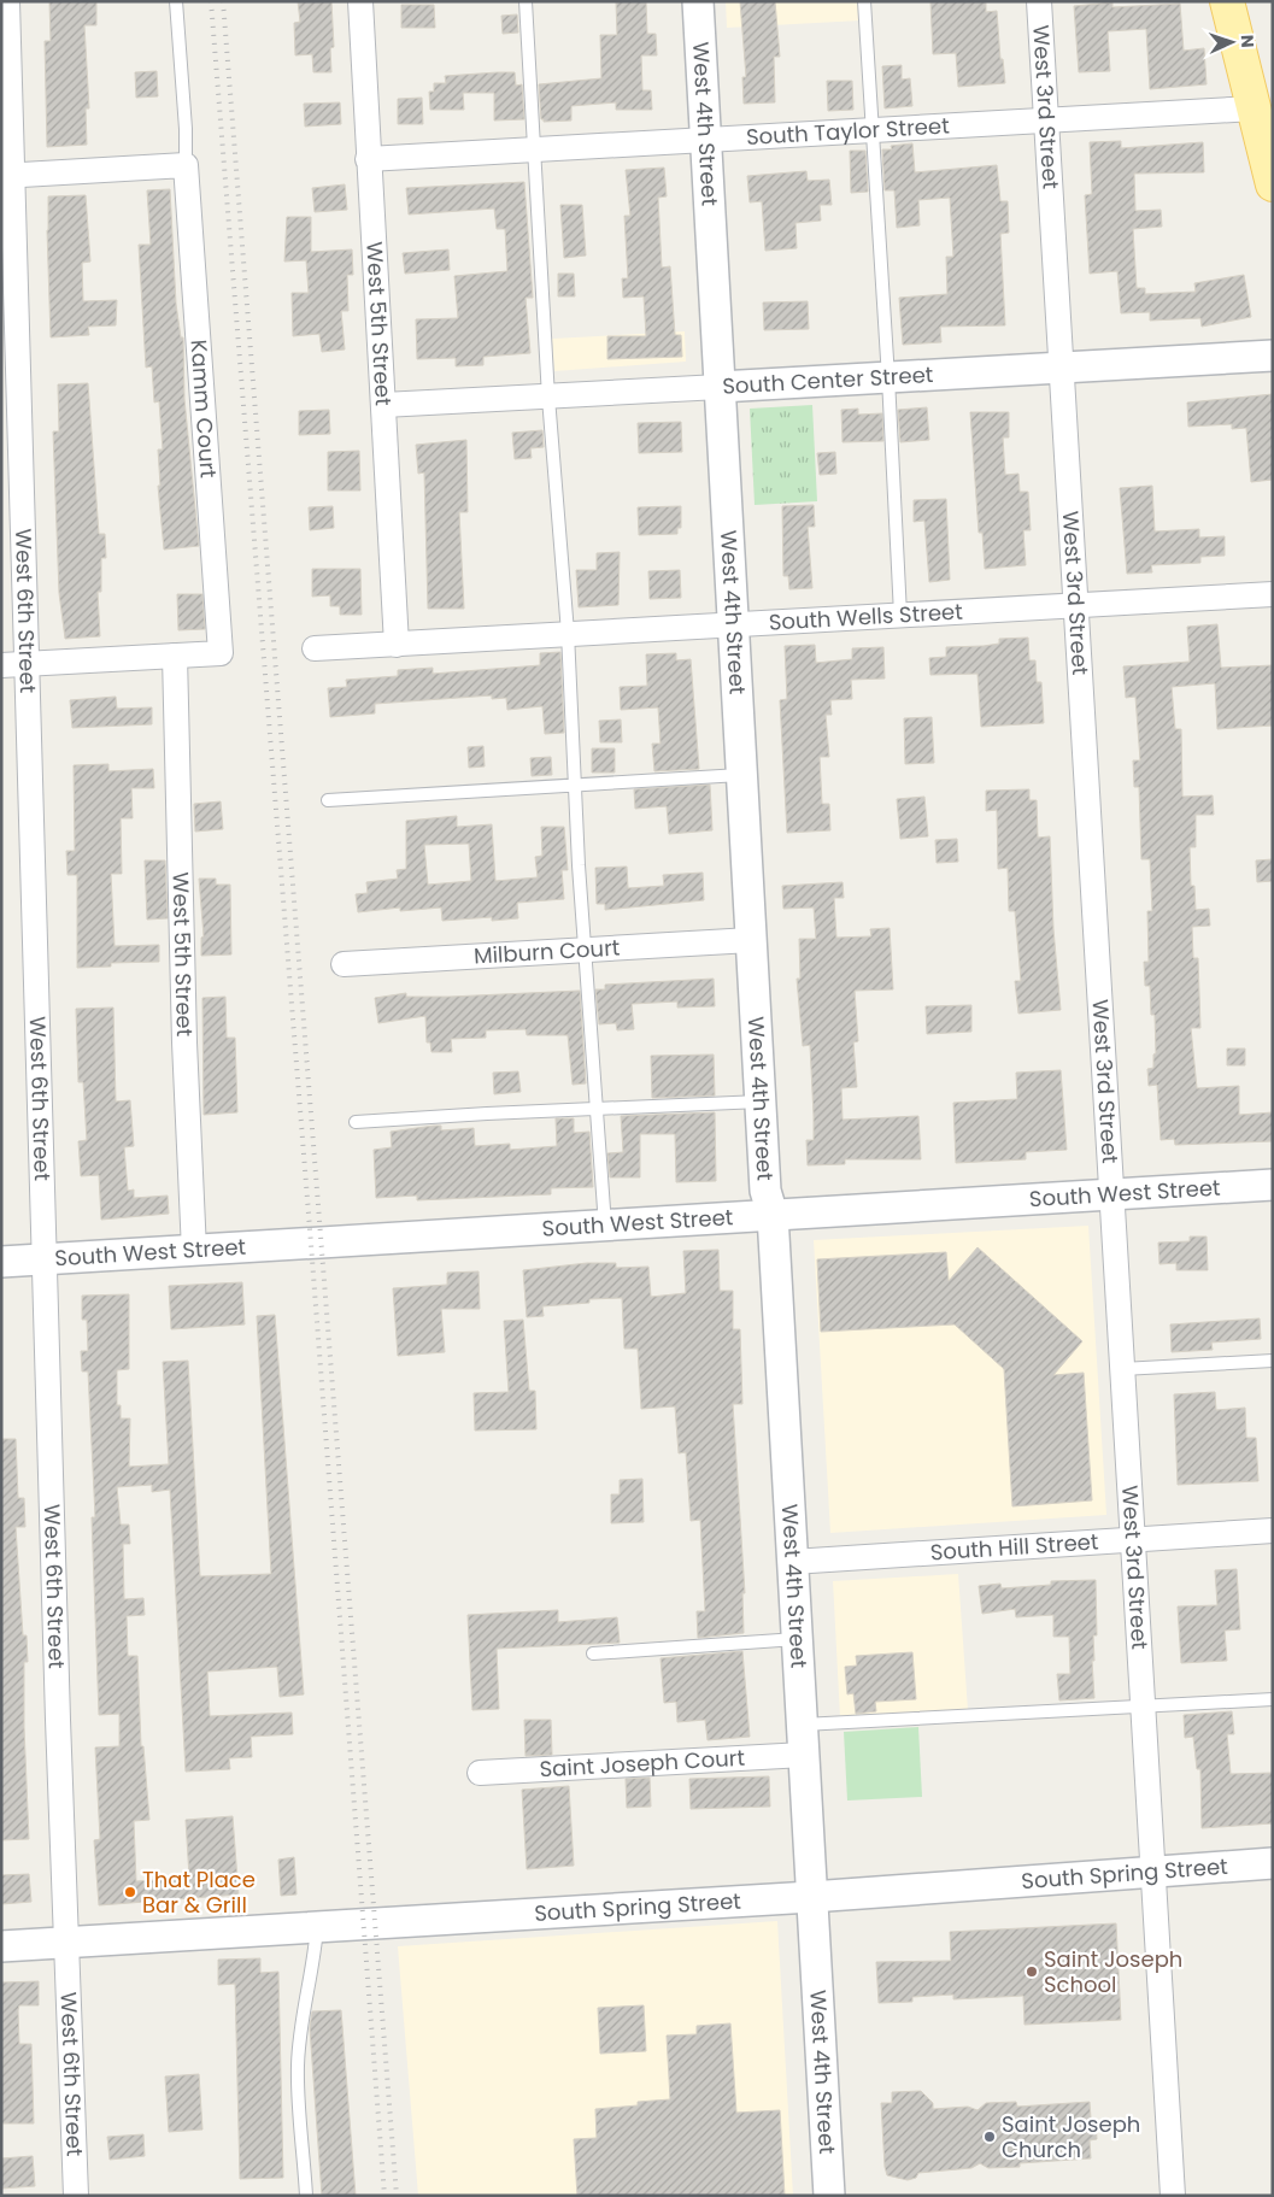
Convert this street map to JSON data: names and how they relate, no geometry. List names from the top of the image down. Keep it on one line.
{"streets":{"street":["West 3rd Street","West 4th Street","South Taylor Street","West 5th Street","South Center Street","Kamm Court","West 6th Street","South Wells Street","Milburn Court","South West Street","South Hill Street","Saint Joseph Court","South Spring Street"]},"crossings":[["West 3rd Street","South Taylor Street"],["West 3rd Street","South Center Street"],["West 3rd Street","South Wells Street"],["West 3rd Street","South West Street"],["West 3rd Street","South Hill Street"],["West 3rd Street","South Spring Street"],["West 4th Street","South Taylor Street"],["West 4th Street","South Center Street"],["West 4th Street","South Wells Street"],["West 4th Street","Milburn Court"],["West 4th Street","South West Street"],["West 4th Street","South Hill Street"],["West 4th Street","Saint Joseph Court"],["West 4th Street","South Spring Street"],["South Taylor Street","West 5th Street"],["West 5th Street","South Center Street"],["West 5th Street","Kamm Court"],["West 5th Street","South Wells Street"],["West 5th Street","South West Street"],["West 6th Street","South West Street"],["West 6th Street","South Spring Street"]],"places":["That Place Bar & Grill","Saint Joseph School","Saint Joseph Church"],"north":"right"}
